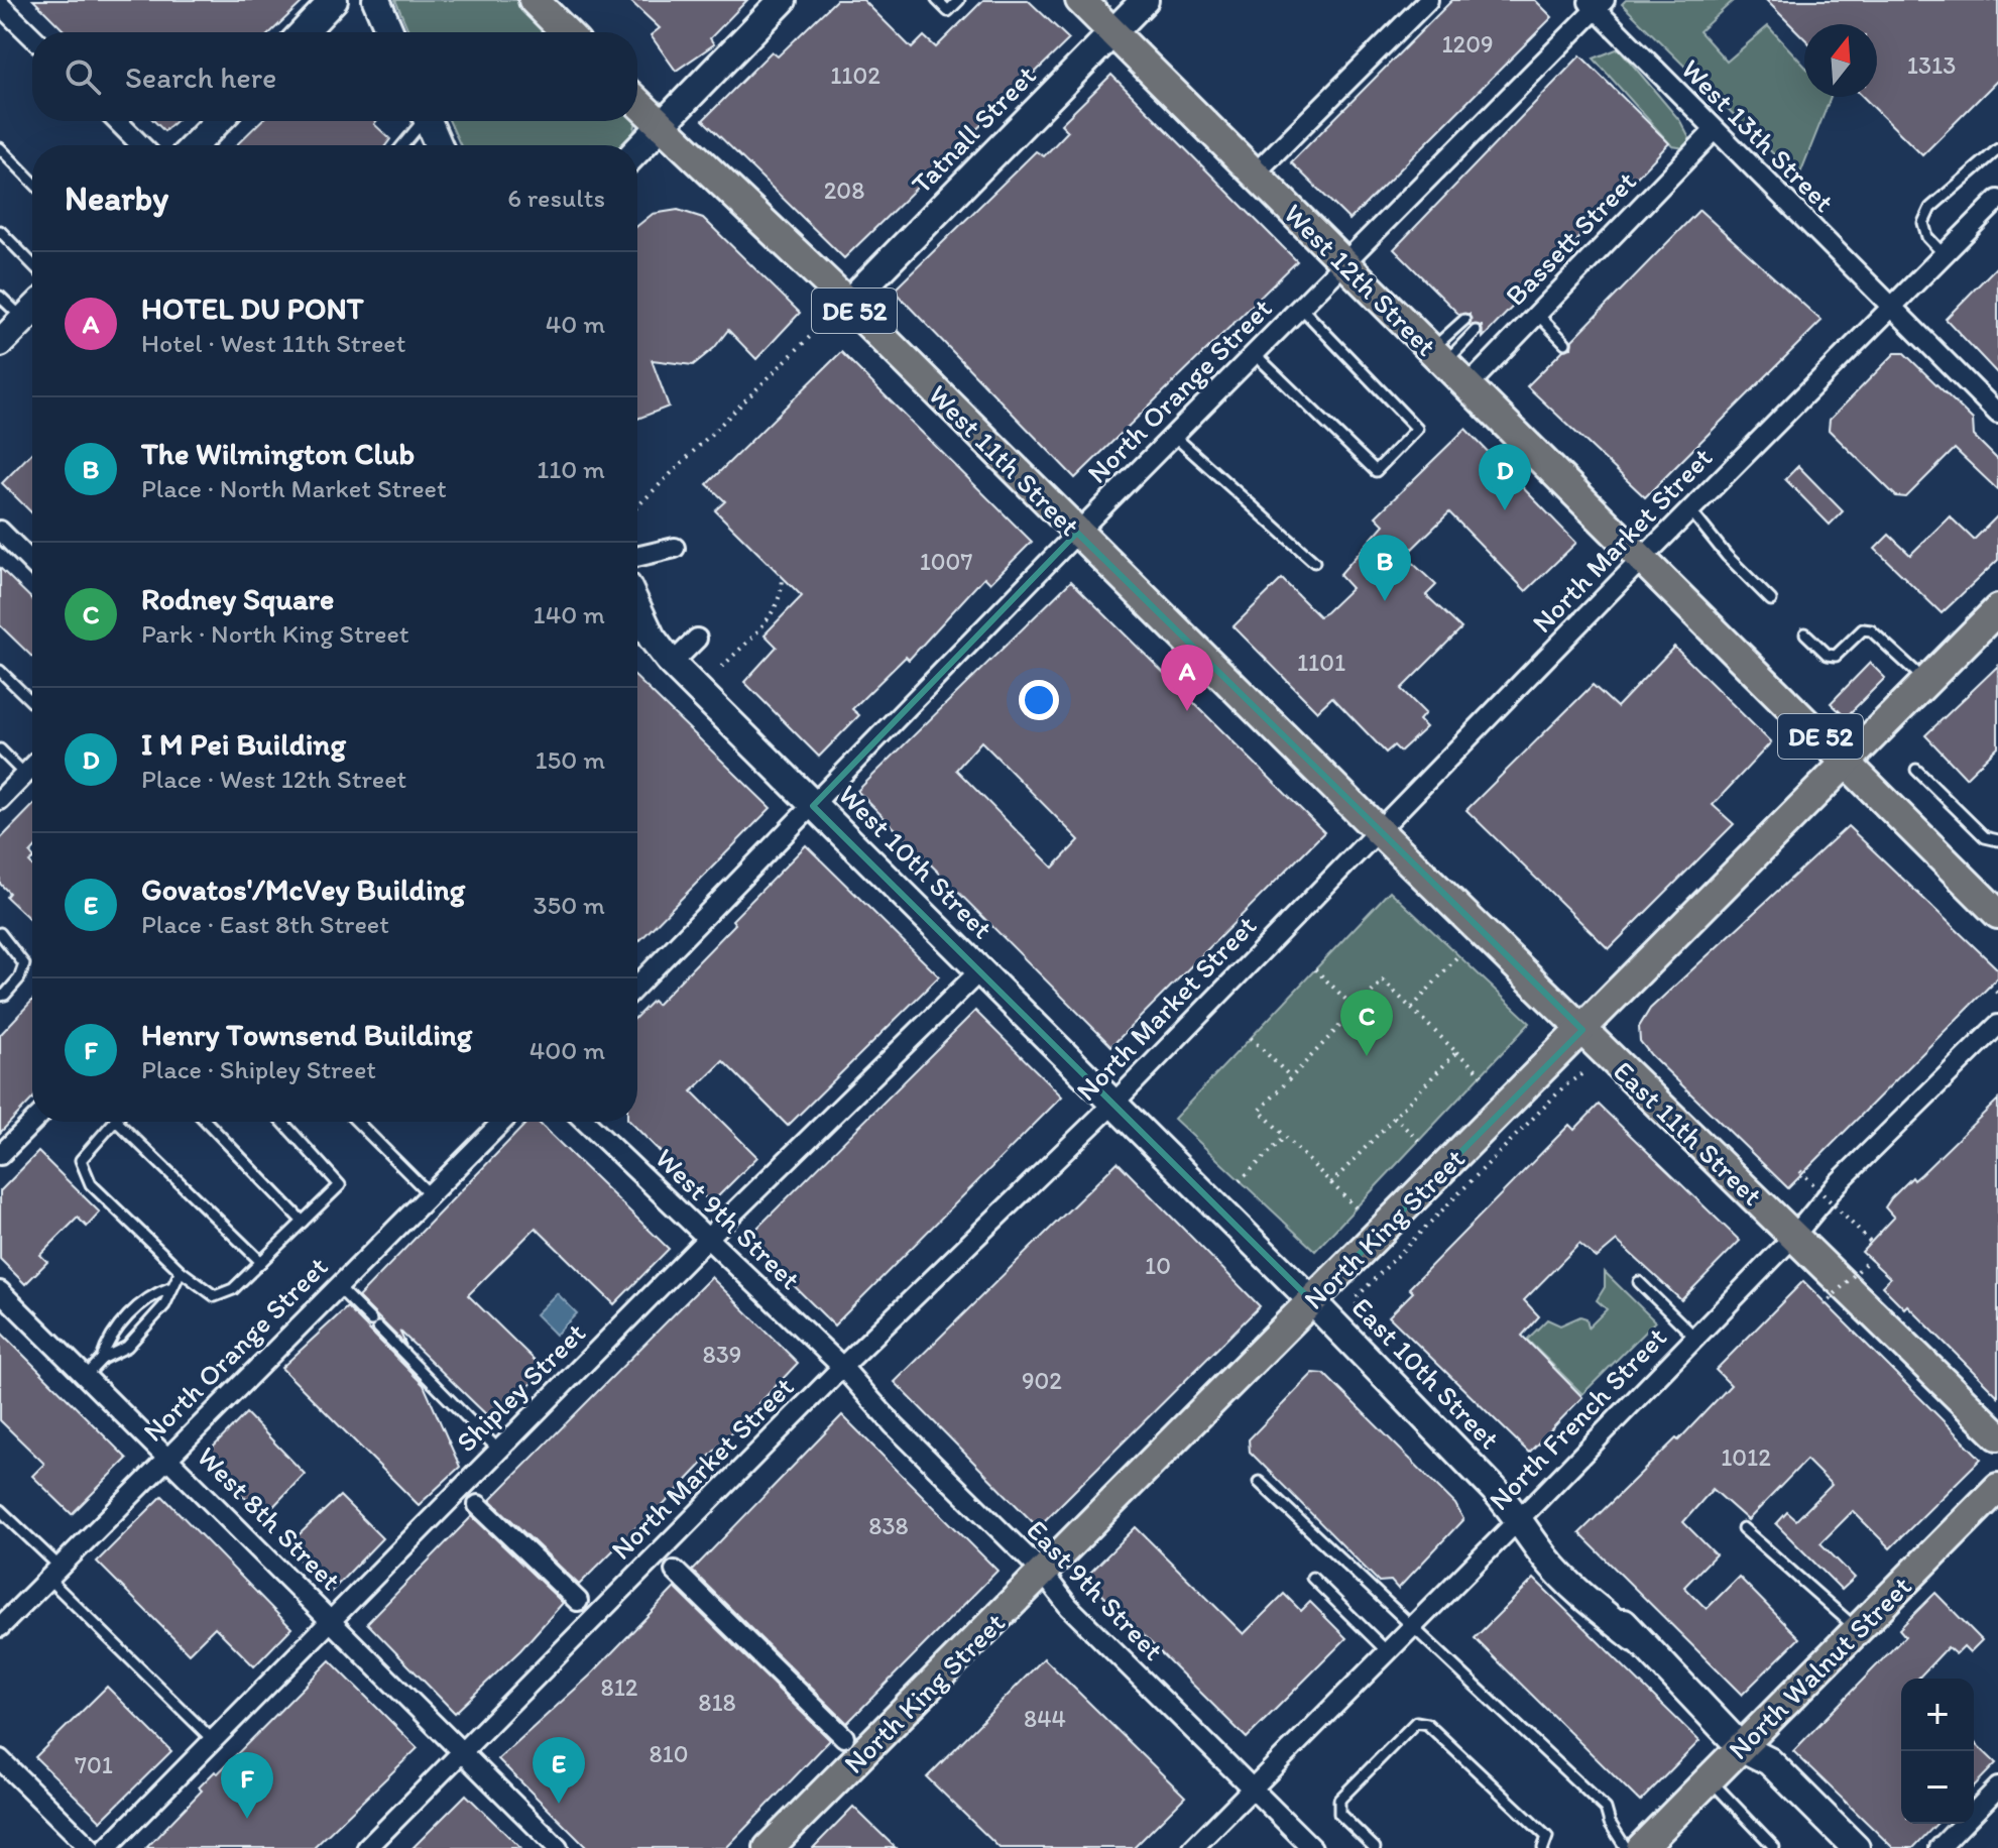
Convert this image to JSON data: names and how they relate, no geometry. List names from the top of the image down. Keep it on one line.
{"streets":{"main road":["Tatnall Street","West 12th Street","DE 52","West 11th Street","West 10th Street","East 11th Street","North King Street","East 10th Street","North Walnut Street"],"street":["West 13th Street","Bassett Street","North Orange Street","North Market Street","West 9th Street","Shipley Street","North French Street","West 8th Street","East 9th Street"]},"crossings":[["Tatnall Street","West 12th Street"],["Tatnall Street","West 11th Street"],["West 13th Street","Bassett Street"],["West 13th Street","North Orange Street"],["West 13th Street","North Market Street"],["Bassett Street","West 12th Street"],["West 12th Street","DE 52"],["West 12th Street","North Orange Street"],["West 12th Street","North Market Street"],["DE 52","North Market Street"],["DE 52","North King Street"],["North Orange Street","West 11th Street"],["North Orange Street","West 10th Street"],["North Orange Street","West 8th Street"],["West 11th Street","North Market Street"],["West 11th Street","East 11th Street"],["North Market Street","West 10th Street"],["North Market Street","East 11th Street"],["North Market Street","West 9th Street"],["North Market Street","East 10th Street"],["North Market Street","West 8th Street"],["North Market Street","East 9th Street"],["West 10th Street","East 10th Street"],["West 10th Street","Shipley Street"],["East 11th Street","North King Street"],["East 11th Street","North French Street"],["West 9th Street","Shipley Street"],["West 9th Street","East 9th Street"],["North King Street","East 10th Street"],["North King Street","East 9th Street"],["East 10th Street","North French Street"],["East 10th Street","North Walnut Street"],["Shipley Street","West 8th Street"],["North French Street","East 9th Street"]],"house_numbers":["1209","1313","1102","208","1007","1101","10","839","902","1012","838","812","818","844","810","701"],"north":"top","page":{"search":"Search here","heading":["Nearby","6 results"],"list":[{"mark":"A","name":"HOTEL DU PONT","note":"Hotel · West 11th Street","value":"40 m"},{"mark":"B","name":"The Wilmington Club","note":"Place · North Market Street","value":"110 m"},{"mark":"C","name":"Rodney Square","note":"Park · North King Street","value":"140 m"},{"mark":"D","name":"I M Pei Building","note":"Place · West 12th Street","value":"150 m"},{"mark":"E","name":"Govatos'/McVey Building","note":"Place · East 8th Street","value":"350 m"},{"mark":"F","name":"Henry Townsend Building","note":"Place · Shipley Street","value":"400 m"}],"pins":["D","B","A","C","E","F"],"map_buttons":["+","−"]}}
